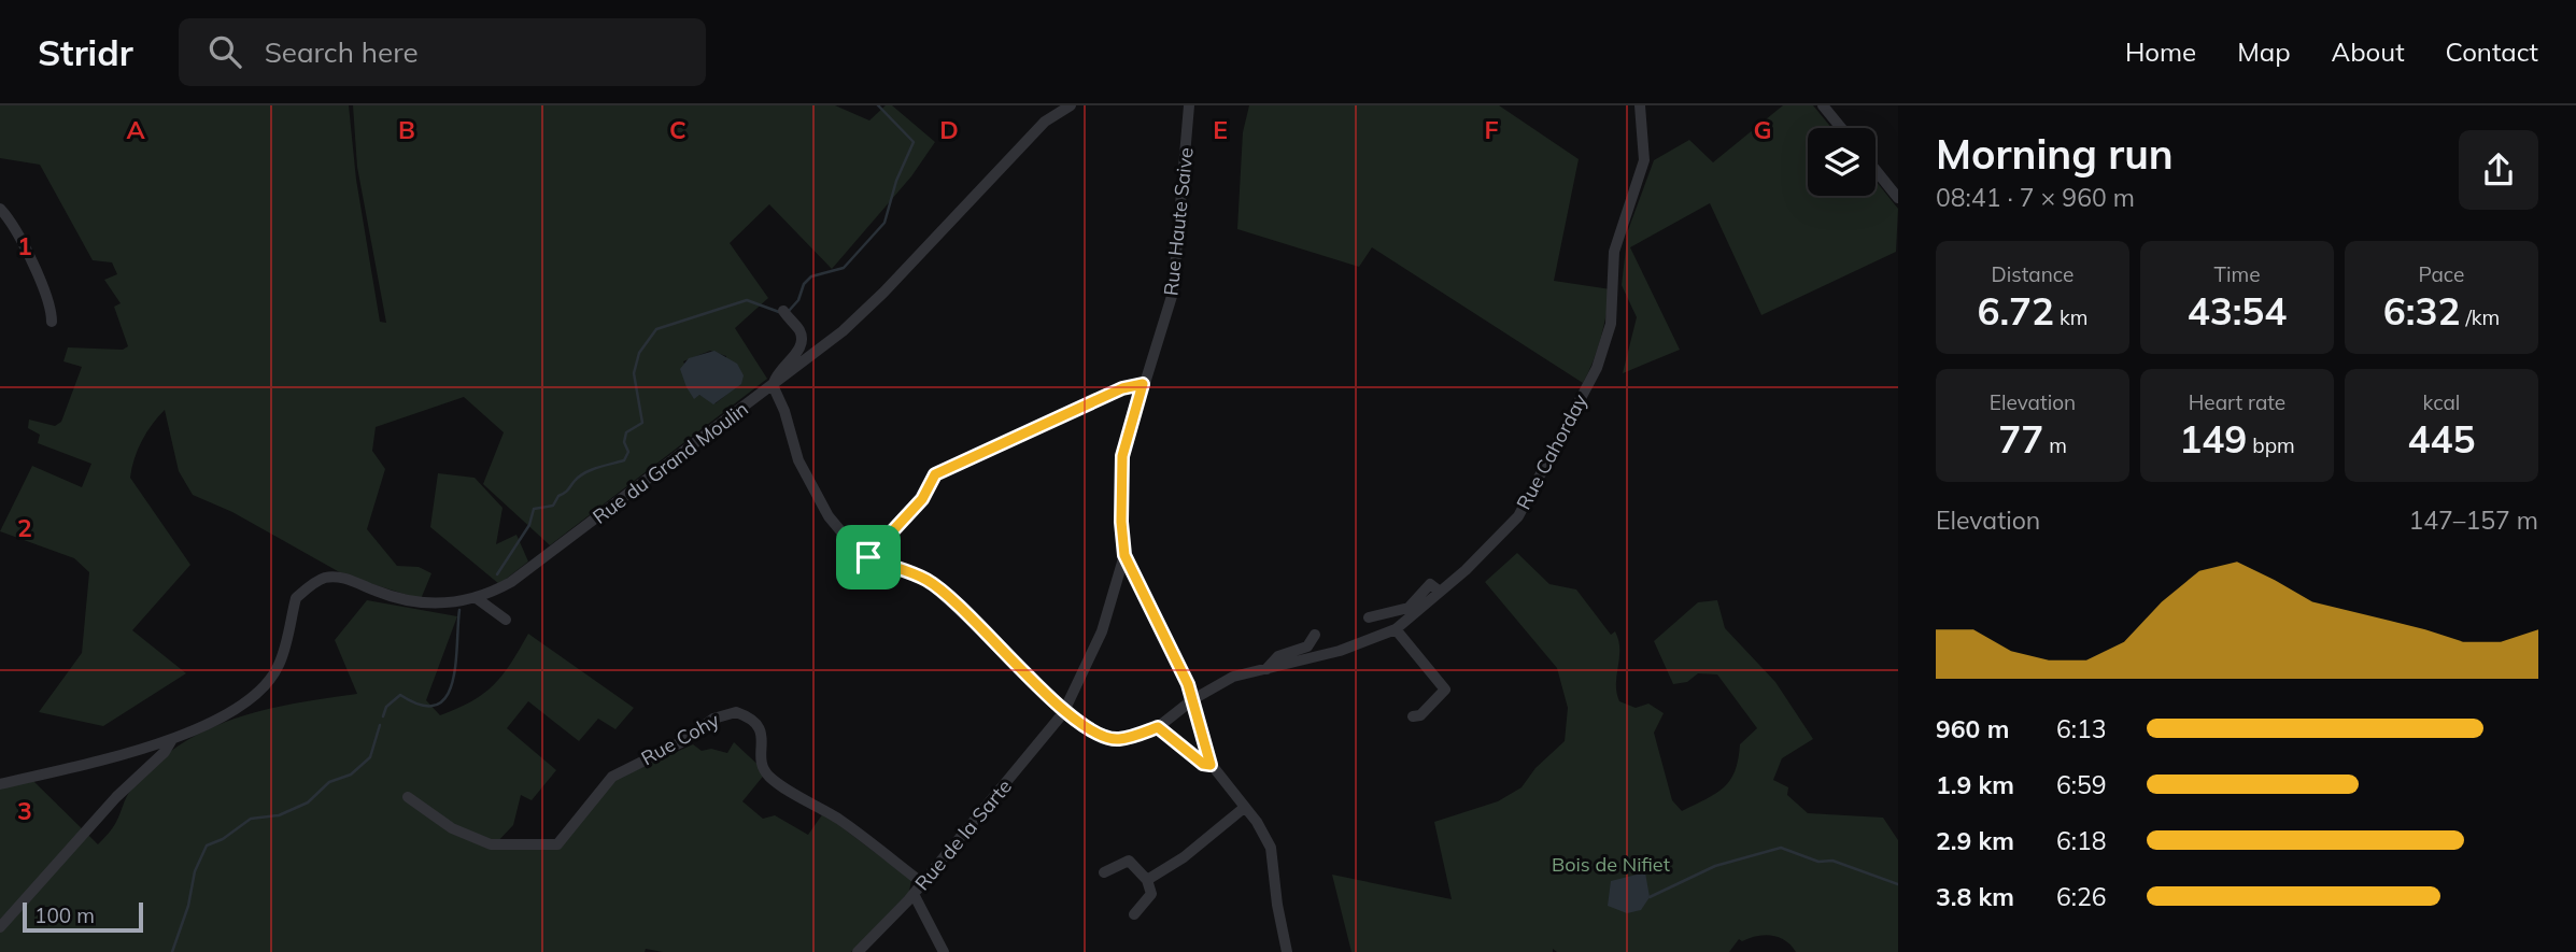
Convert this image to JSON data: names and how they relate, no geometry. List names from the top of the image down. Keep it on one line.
{"streets":{"street":["Rue Haute Saive","Rue Cahorday","Rue du Grand Moulin","Rue Cohy","Rue de la Sarte"]},"crossings":[["Rue Haute Saive","Rue Cahorday"],["Rue Haute Saive","Rue de la Sarte"],["Rue Cohy","Rue de la Sarte"]],"parks":["Bois de Nifiet"],"scale_bar":"100 m","page":{"header":"Stridr","search":"Search here","nav":["Home","Map","About","Contact"],"heading":["Morning run","08:41 · 7 × 960 m"],"stats":[["Distance","6.72 km"],["Time","43:54"],["Pace","6:32 /km"],["Elevation","77 m"],["Heart rate","149 bpm"],["kcal","445"]],"chart":["Elevation","147–157 m"],"list":[{"name":"960 m","note":"6:13"},{"name":"1.9 km","note":"6:59"},{"name":"2.9 km","note":"6:18"},{"name":"3.8 km","note":"6:26"}],"scale":"100 m"},"grid":{"columns":["A","B","C","D","E","F","G"],"rows":["1","2","3"]}}
